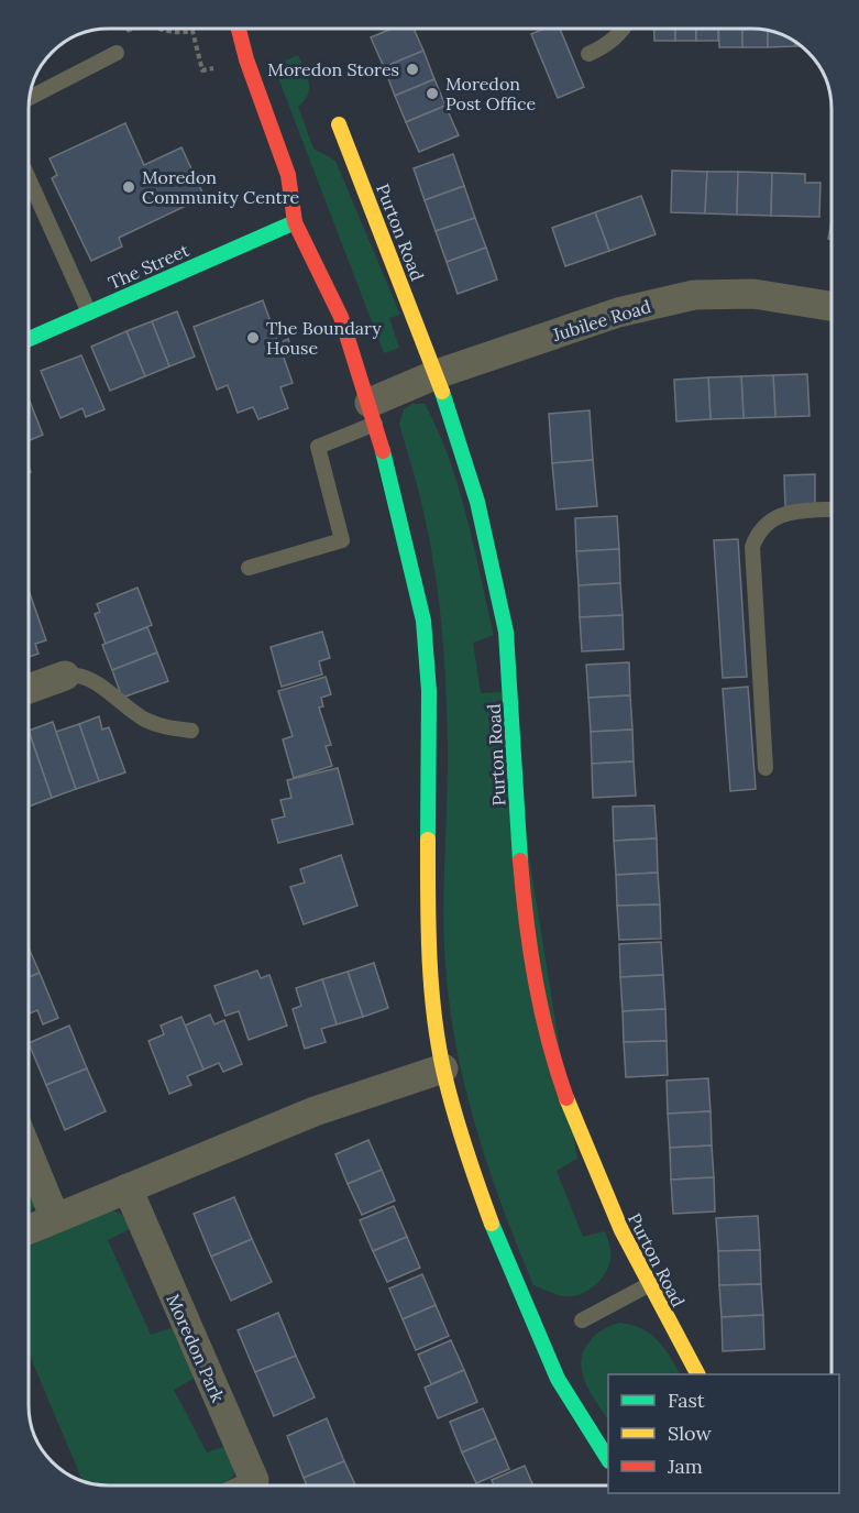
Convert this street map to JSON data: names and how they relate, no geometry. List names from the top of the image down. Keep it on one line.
{"streets":{"street":["Purton Road","The Street","Jubilee Road","Moredon Park"]},"crossings":[["Purton Road","Jubilee Road"]],"places":["Moredon Stores","Moredon Post Office","Moredon Community Centre","The Boundary House"],"legend":["Fast","Slow","Jam"]}
